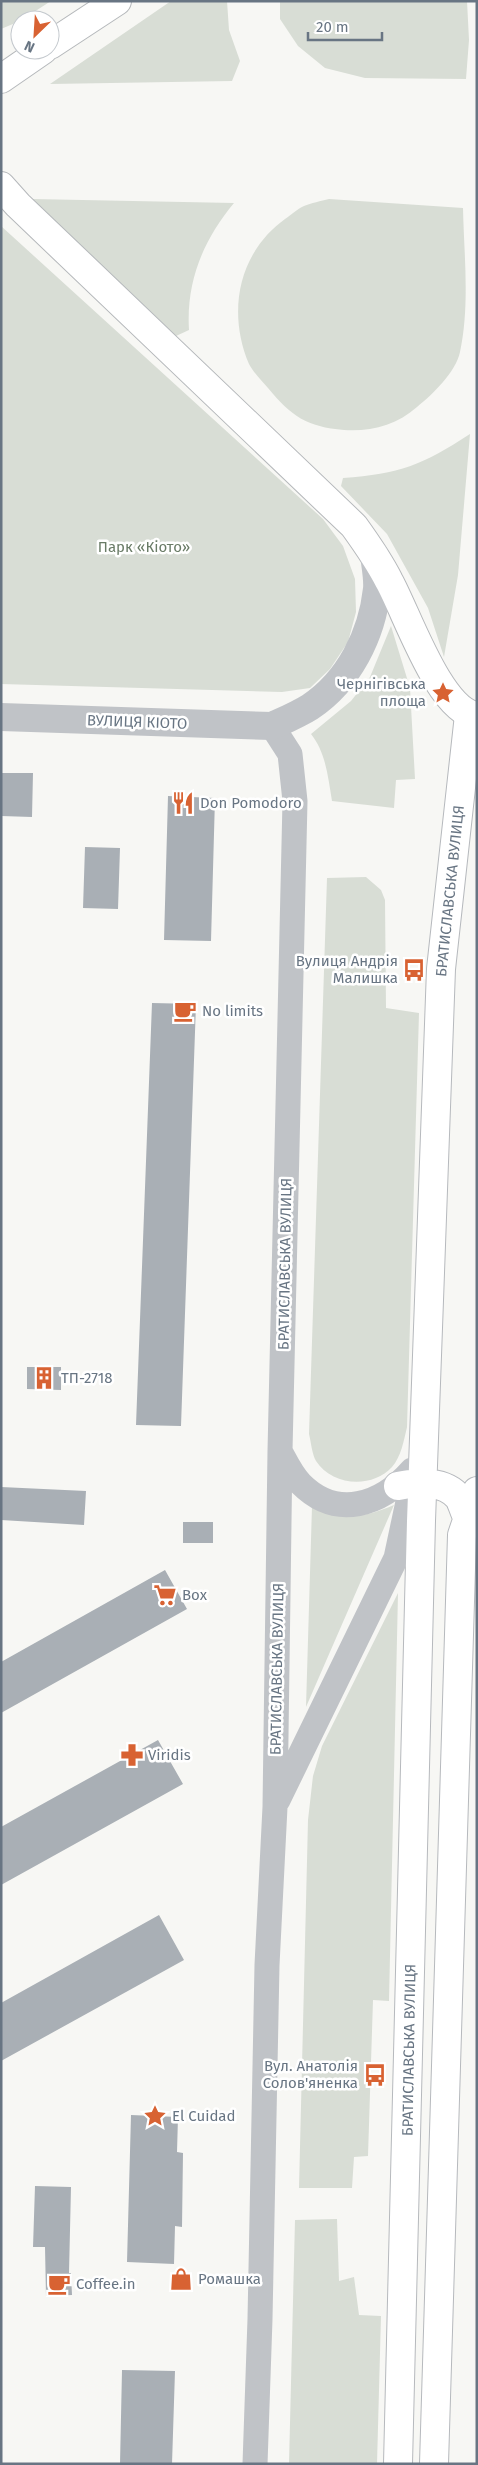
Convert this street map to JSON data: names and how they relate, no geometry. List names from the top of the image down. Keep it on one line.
{"streets":{"main road":["БРАТИСЛАВСЬКА ВУЛИЦЯ"],"street":["ВУЛИЦЯ КІОТО"]},"crossings":[["ВУЛИЦЯ КІОТО","БРАТИСЛАВСЬКА ВУЛИЦЯ"]],"parks":["Парк «Кіото»"],"places":{"place":["Чернігівська площа","El Cuidad"],"restaurant":["Don Pomodoro"],"bus stop":["Вулиця Андрія Малишка","Вул. Анатолія Солов'яненка"],"cafe":["No limits","Coffee.in"],"building":["ТП-2718"],"supermarket":["Box"],"pharmacy":["Viridis"],"shop":["Ромашка"]},"scale_bar":"20 m","north":"bottom left"}
